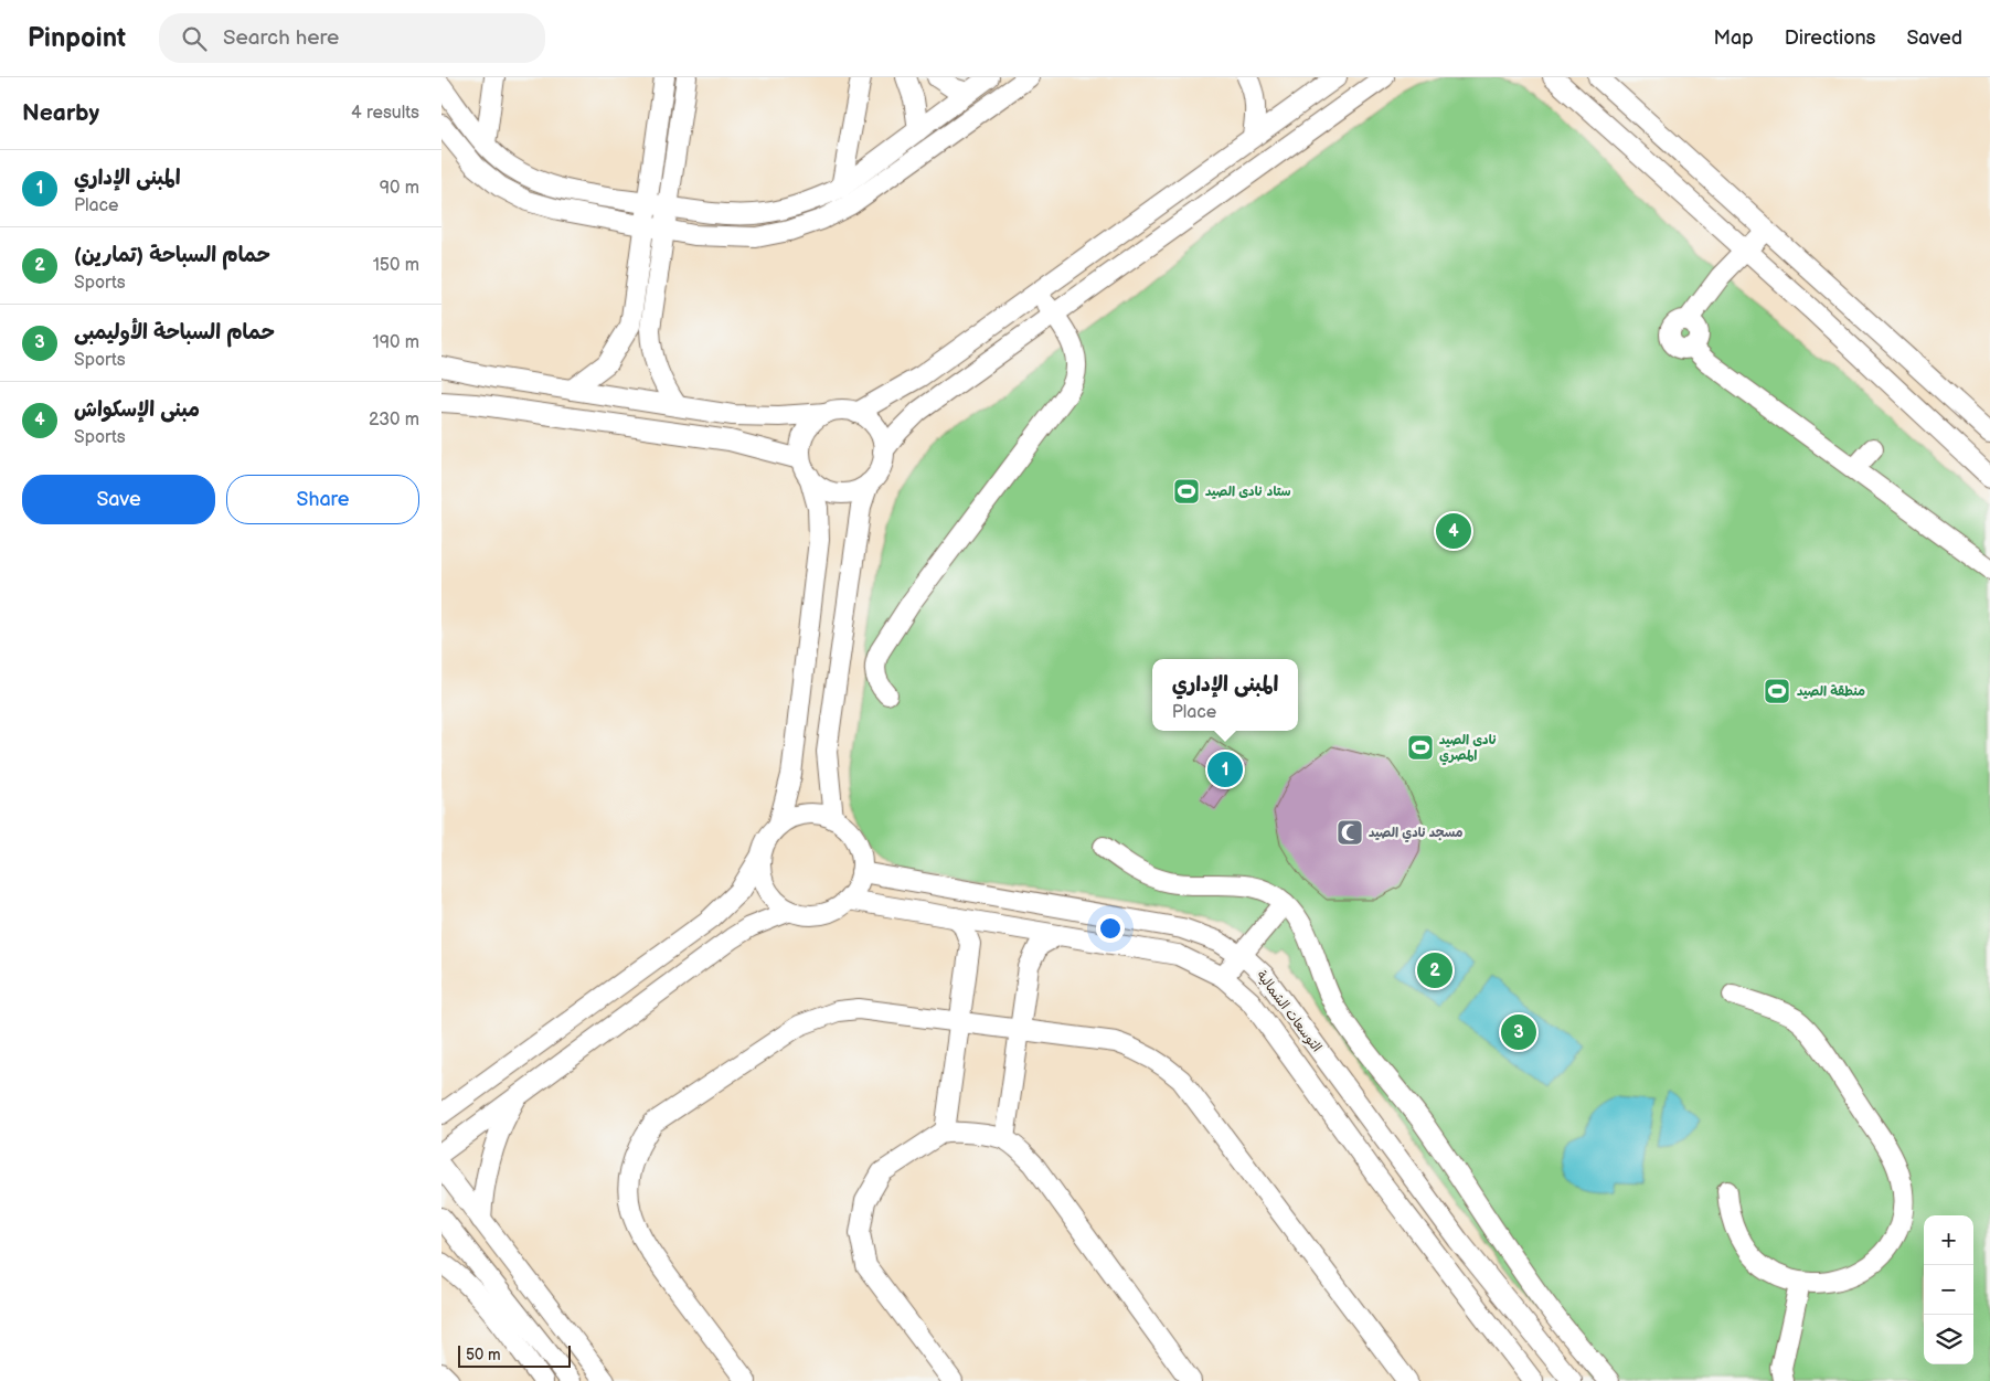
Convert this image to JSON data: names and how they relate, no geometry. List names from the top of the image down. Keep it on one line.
{"streets":{"street":["التوسعات الشمالية"]},"places":{"sports":["ستاد نادى الصيد","منطقة الصيد","نادى الصيد المصري"],"mosque":["مسجد نادي الصيد"]},"scale_bar":"50 m","page":{"header":"Pinpoint","search":"Search here","nav":["Map","Directions","Saved"],"heading":["Nearby","4 results"],"list":[{"mark":"1","name":"المبنى الإداري","note":"Place","value":"90 m"},{"mark":"2","name":"حمام السباحة (تمارين)","note":"Sports","value":"150 m"},{"mark":"3","name":"حمام السباحة الأوليمبى","note":"Sports","value":"190 m"},{"mark":"4","name":"مبنى الإسكواش","note":"Sports","value":"230 m"}],"buttons":["Save","Share"],"pins":["4","1","2","3"],"popup":["المبنى الإداري","Place"],"map_buttons":["+","−"],"scale":"50 m"}}
